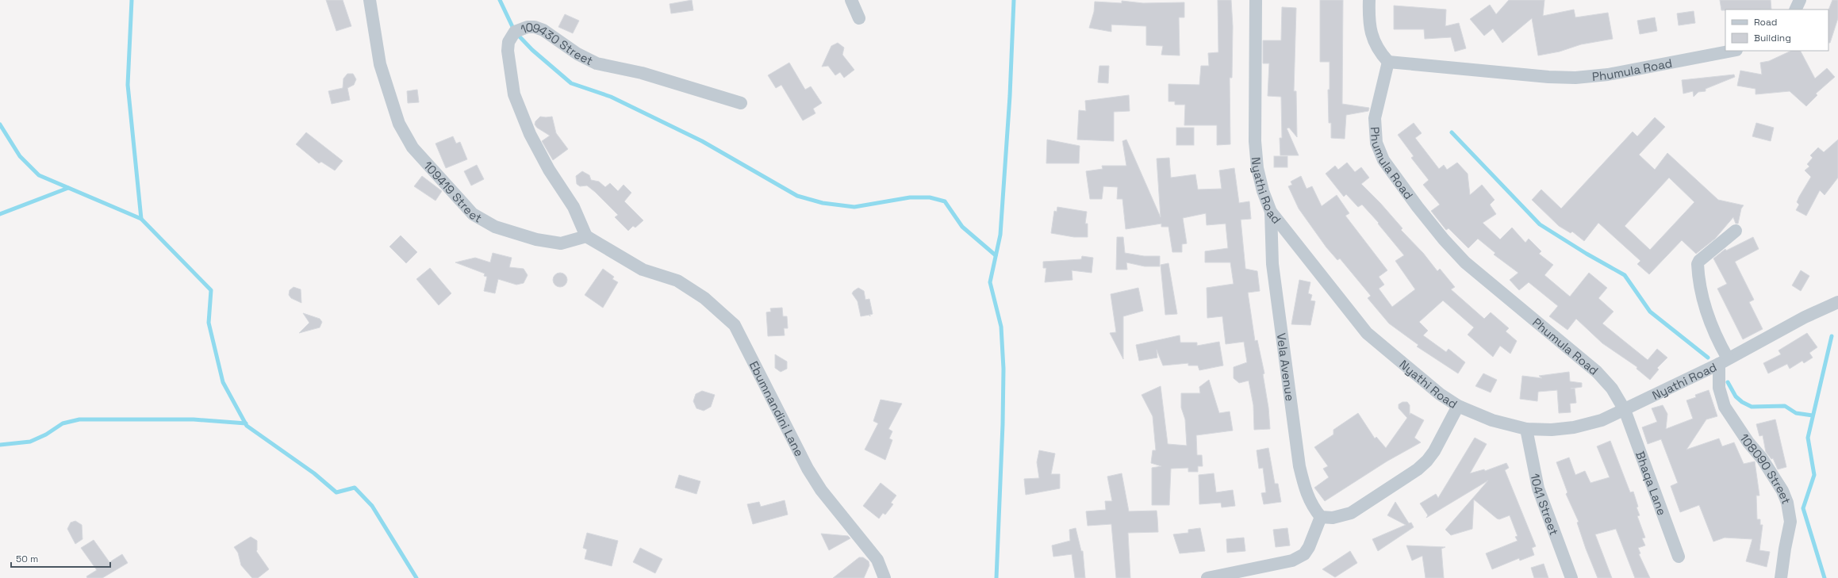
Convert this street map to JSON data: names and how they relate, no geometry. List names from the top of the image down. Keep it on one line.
{"streets":{"street":["109430 Street","Phumula Road","Nyathi Road","109419 Street","Vela Avenue","Ebumnandini Lane","108090 Street","Bhaqa Lane","1041 Street"]},"crossings":[["109430 Street","109419 Street"],["109430 Street","Ebumnandini Lane"],["Phumula Road","Nyathi Road"],["Phumula Road","Bhaqa Lane"],["Nyathi Road","Vela Avenue"],["Nyathi Road","108090 Street"],["Nyathi Road","Bhaqa Lane"],["Nyathi Road","1041 Street"],["109419 Street","Ebumnandini Lane"]],"legend":["Road","Building"],"scale_bar":"50 m"}
